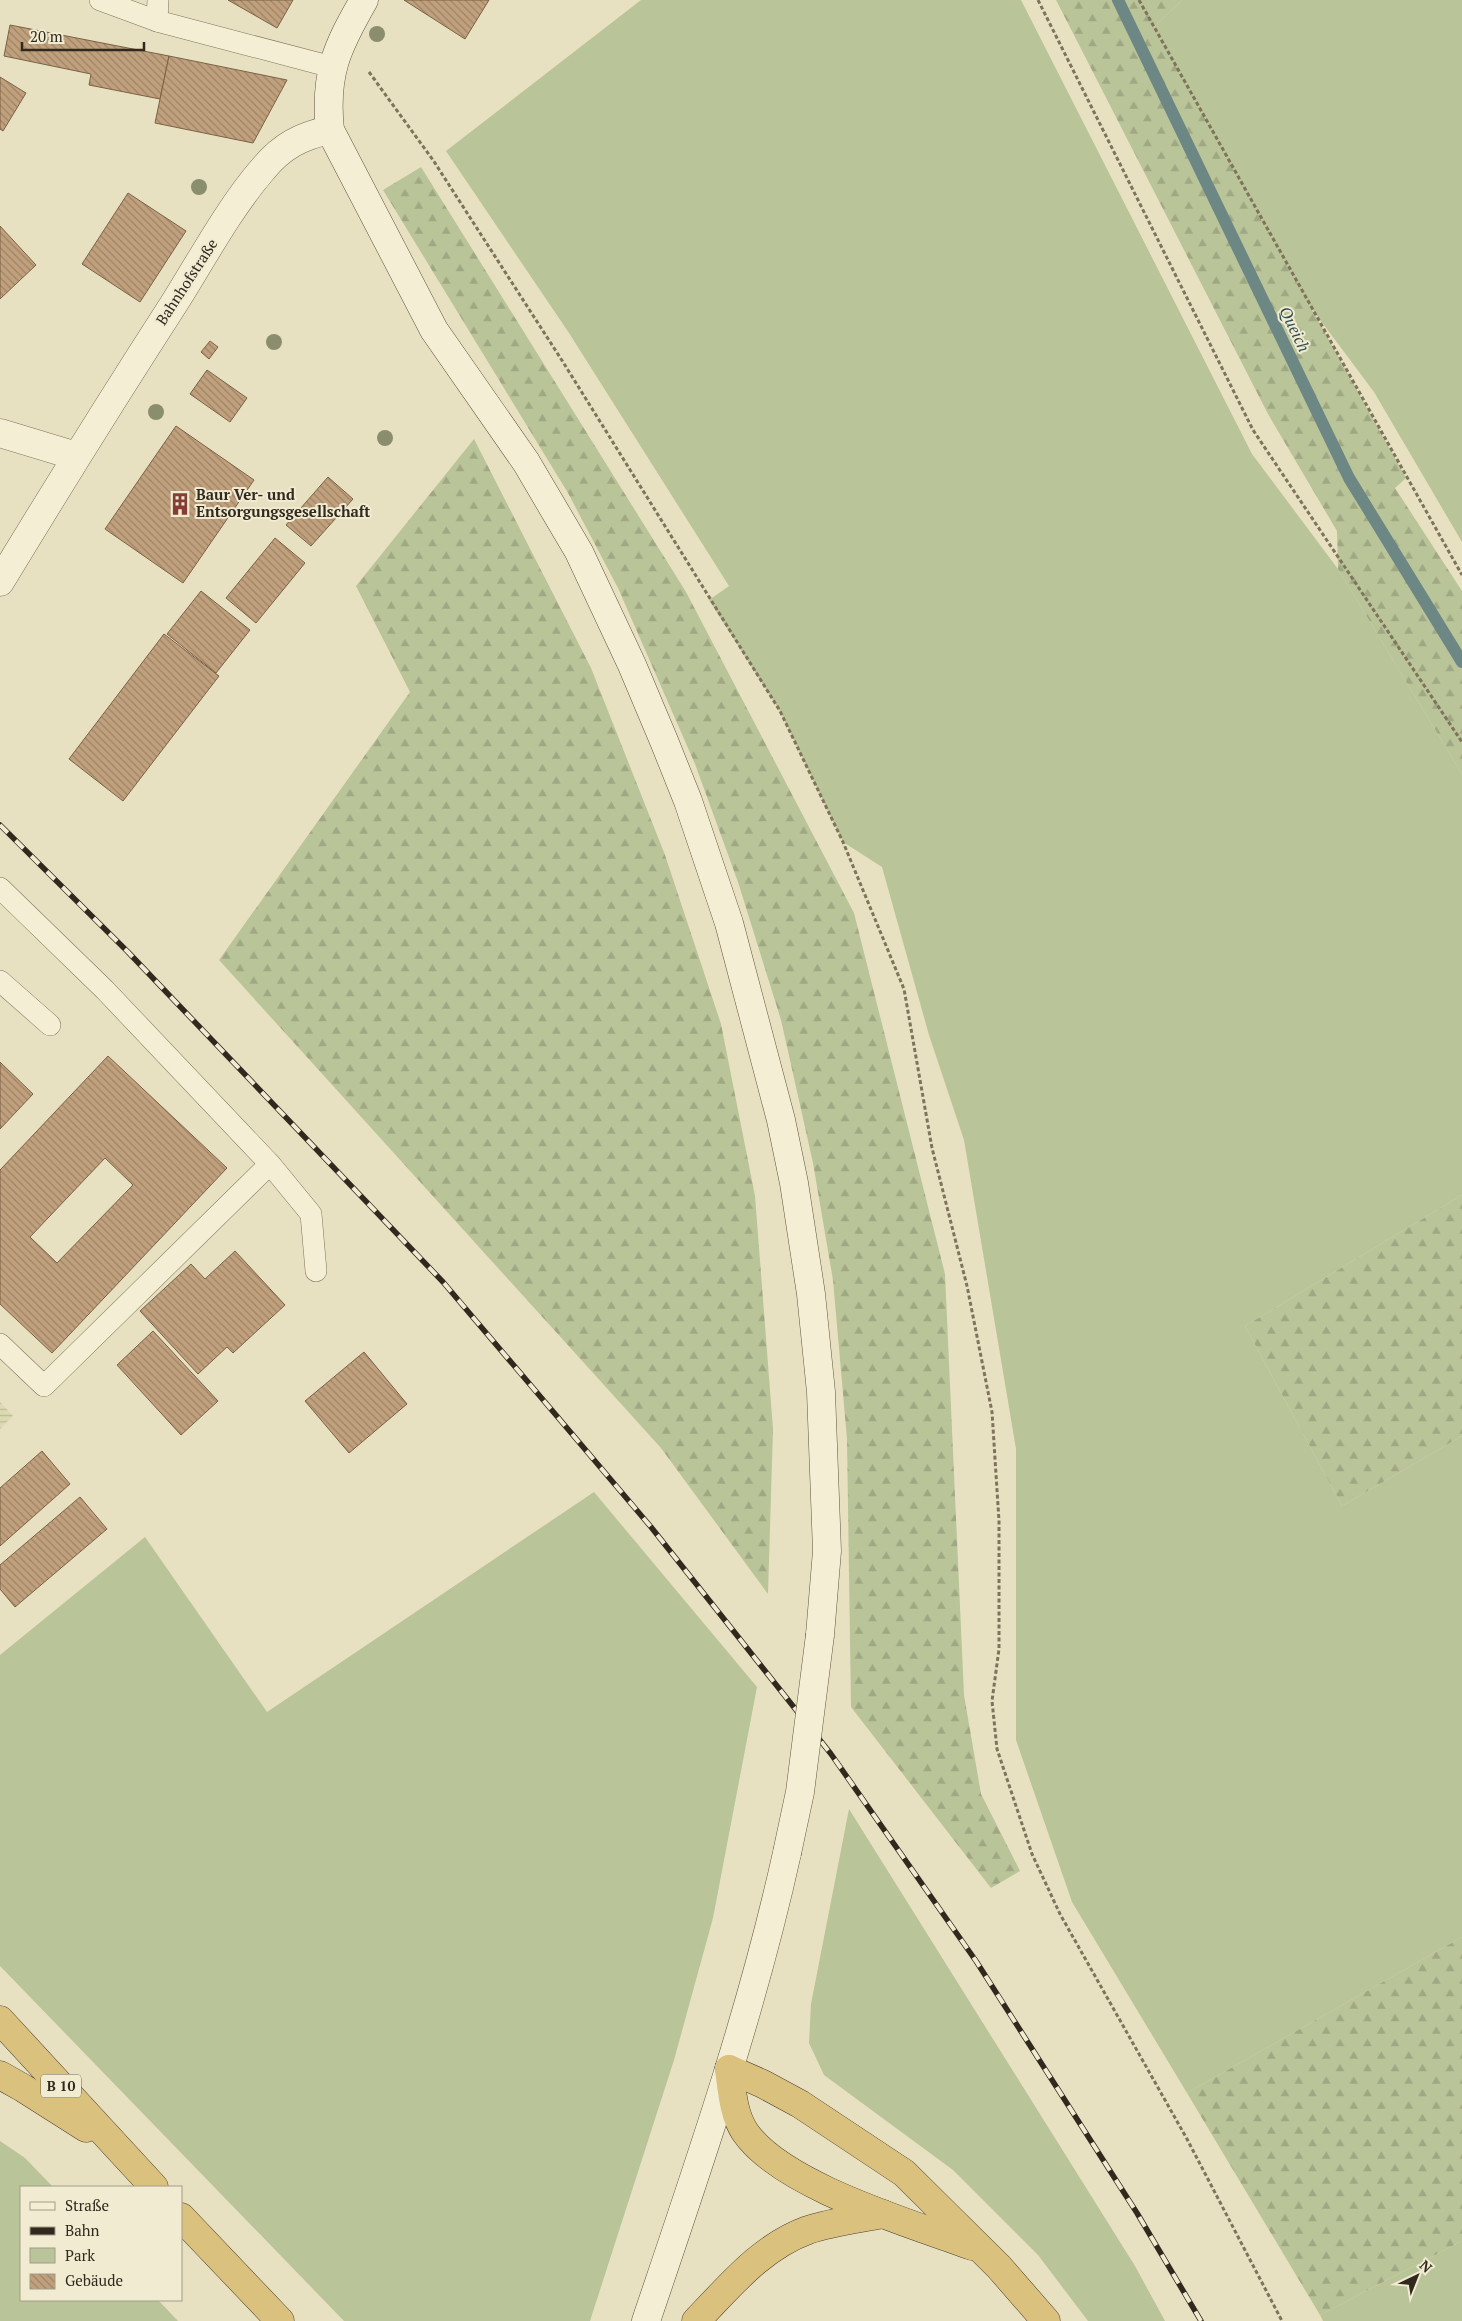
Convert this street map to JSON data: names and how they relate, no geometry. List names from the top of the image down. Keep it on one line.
{"streets":{"highway":["B 10"],"main road":["Bahnhofstraße"]},"water":["Queich"],"places":{"building":["Baur Ver- und Entsorgungsgesellschaft"]},"legend":["Straße","Bahn","Park","Gebäude"],"scale_bar":"20 m","north":"top right"}
